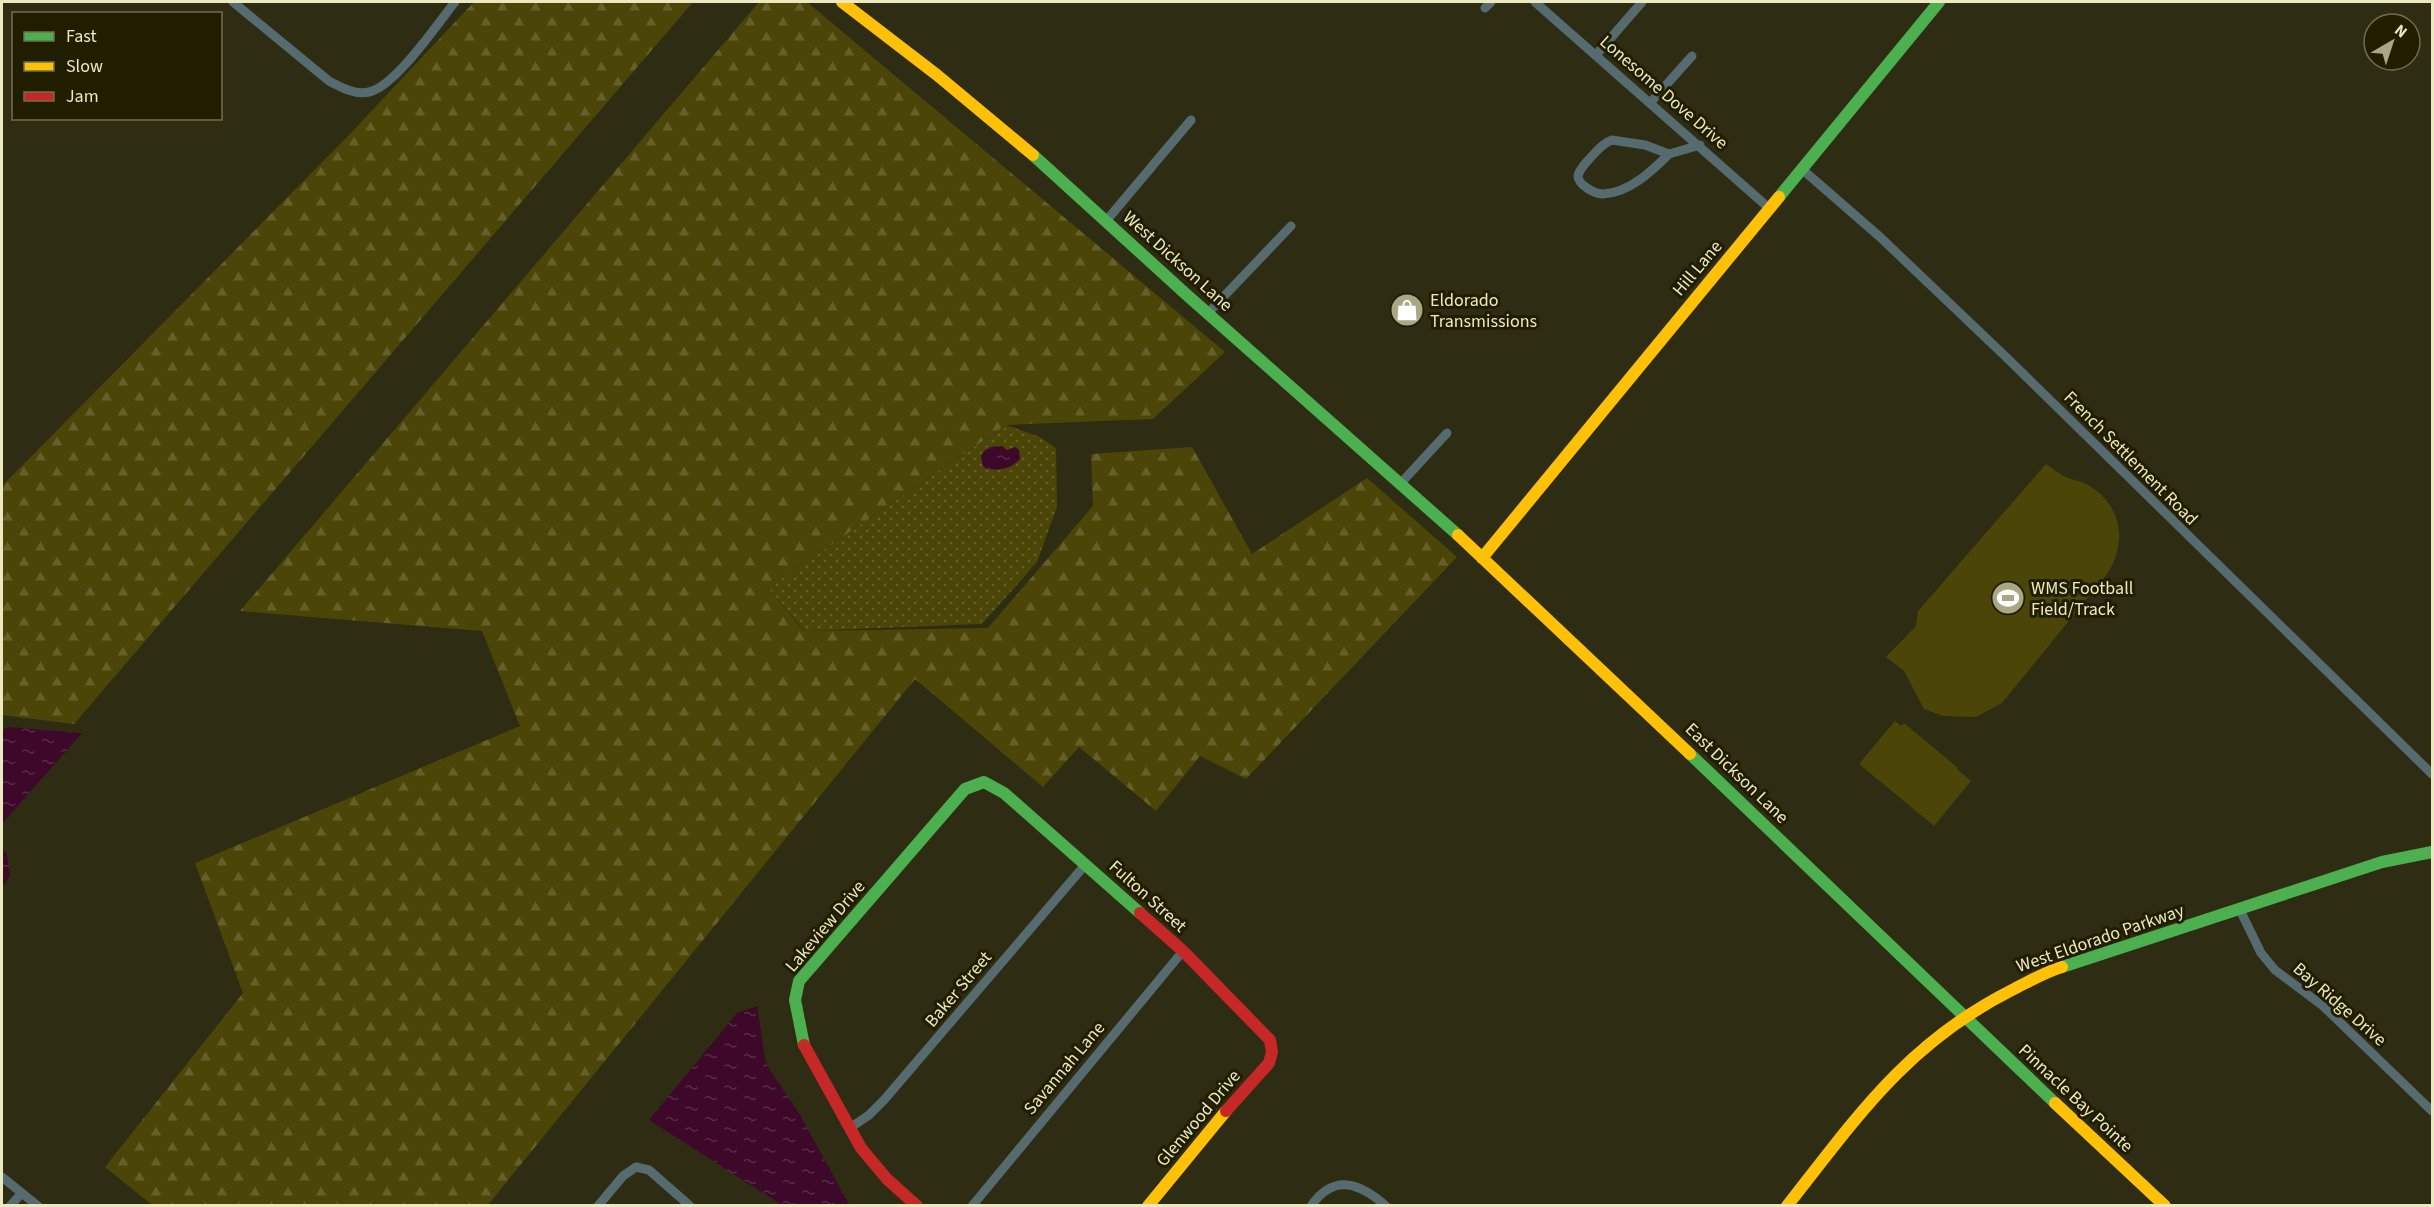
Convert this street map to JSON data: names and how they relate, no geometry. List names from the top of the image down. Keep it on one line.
{"streets":{"street":["Lonesome Dove Drive","West Dickson Lane","Hill Lane","French Settlement Road","East Dickson Lane","Fulton Street","Lakeview Drive","West Eldorado Parkway","Baker Street","Bay Ridge Drive","Savannah Lane","Pinnacle Bay Pointe","Glenwood Drive"]},"crossings":[["Lonesome Dove Drive","Hill Lane"],["West Dickson Lane","Hill Lane"],["West Dickson Lane","East Dickson Lane"],["Hill Lane","French Settlement Road"],["Hill Lane","East Dickson Lane"],["East Dickson Lane","West Eldorado Parkway"],["East Dickson Lane","Pinnacle Bay Pointe"],["Fulton Street","Lakeview Drive"],["Fulton Street","Baker Street"],["Fulton Street","Savannah Lane"],["Fulton Street","Glenwood Drive"],["Lakeview Drive","Baker Street"],["West Eldorado Parkway","Bay Ridge Drive"],["West Eldorado Parkway","Pinnacle Bay Pointe"]],"places":{"shop":["Eldorado Transmissions"],"sports":["WMS Football Field/Track"]},"legend":["Fast","Slow","Jam"],"north":"top right"}
